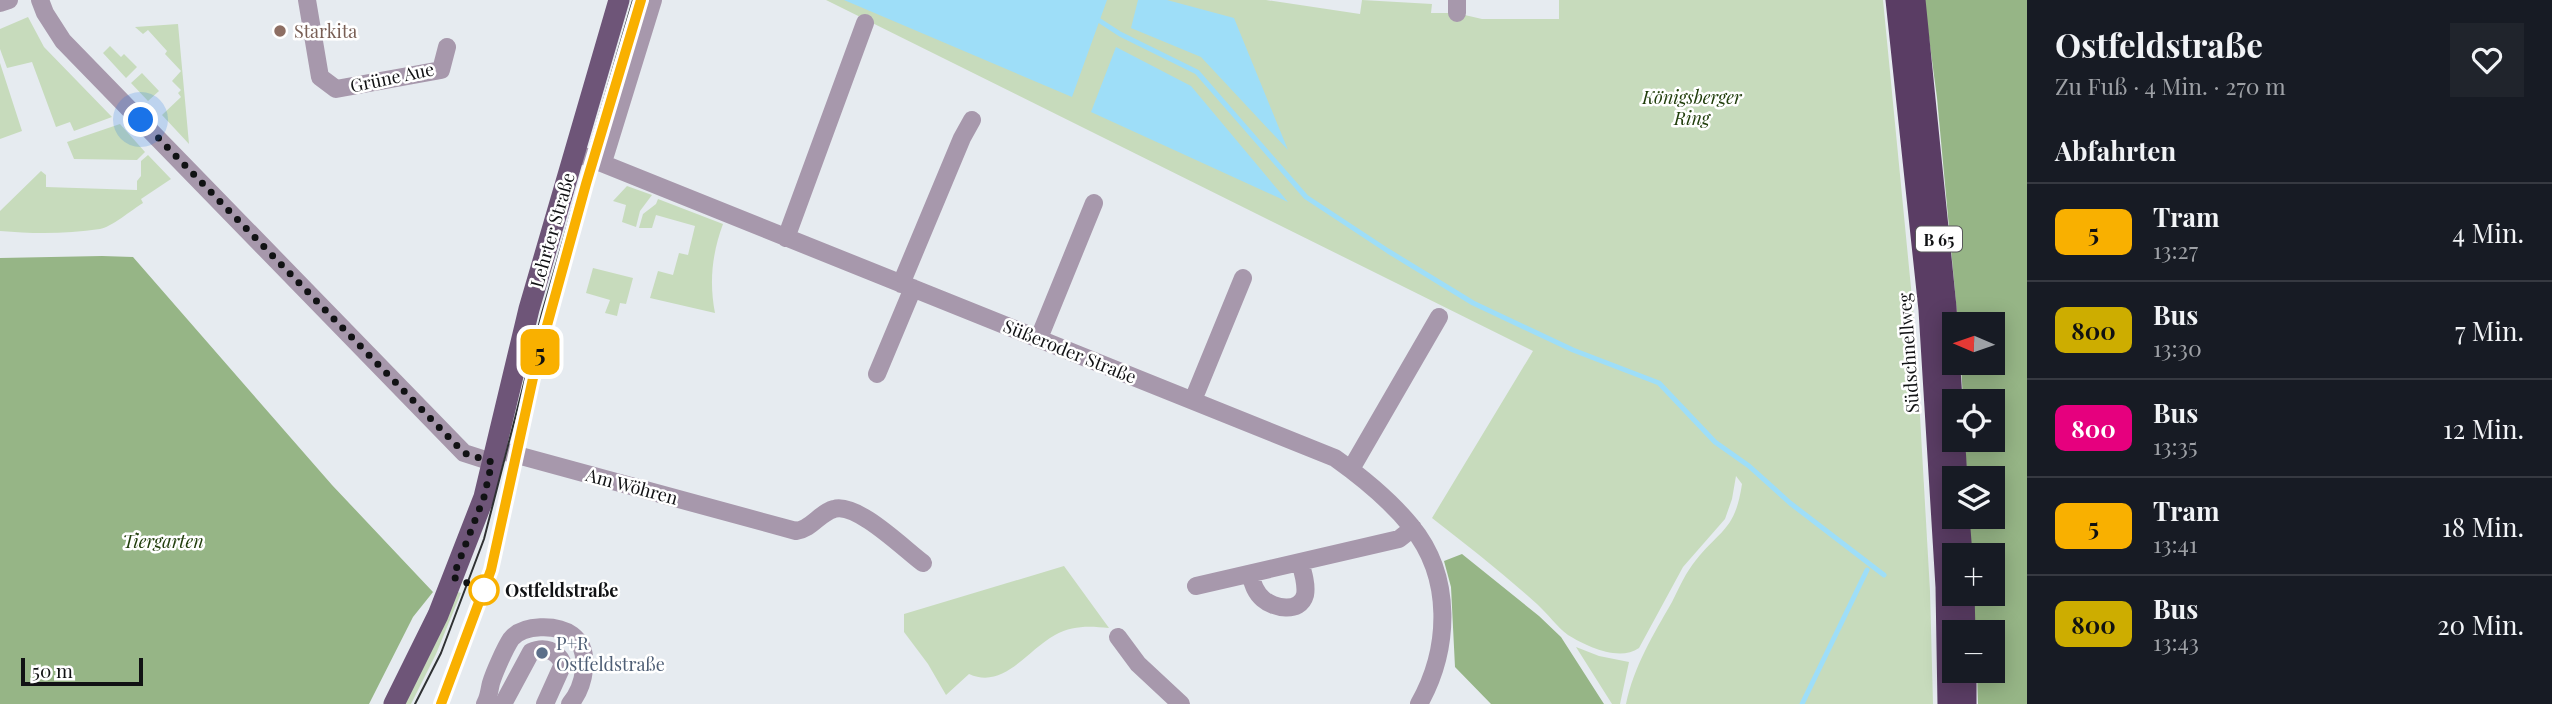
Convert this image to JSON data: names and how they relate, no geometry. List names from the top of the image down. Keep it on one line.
{"streets":{"highway":["B 65","Südschnellweg"],"main road":["Lehrter Straße"],"street":["Grüne Aue","Süßeroder Straße","Am Wöhren"]},"crossings":[["Lehrter Straße","Süßeroder Straße"],["Lehrter Straße","Am Wöhren"]],"parks":["Königsberger Ring","Tiergarten"],"places":["Starkita","Ostfeldstraße","P+R Ostfeldstraße"],"lines":["tram line 5"],"scale_bar":"50 m","north":"left","page":{"on_map":"5","heading":[["Ostfeldstraße","Zu Fuß · 4 Min. · 270 m"],"Abfahrten"],"list":[{"mark":"5","name":"Tram","note":"13:27","value":"4 Min."},{"mark":"800","name":"Bus","note":"13:30","value":"7 Min."},{"mark":"800","name":"Bus","note":"13:35","value":"12 Min."},{"mark":"5","name":"Tram","note":"13:41","value":"18 Min."},{"mark":"800","name":"Bus","note":"13:43","value":"20 Min."}],"map_buttons":["+","−"],"scale":"50 m"}}
